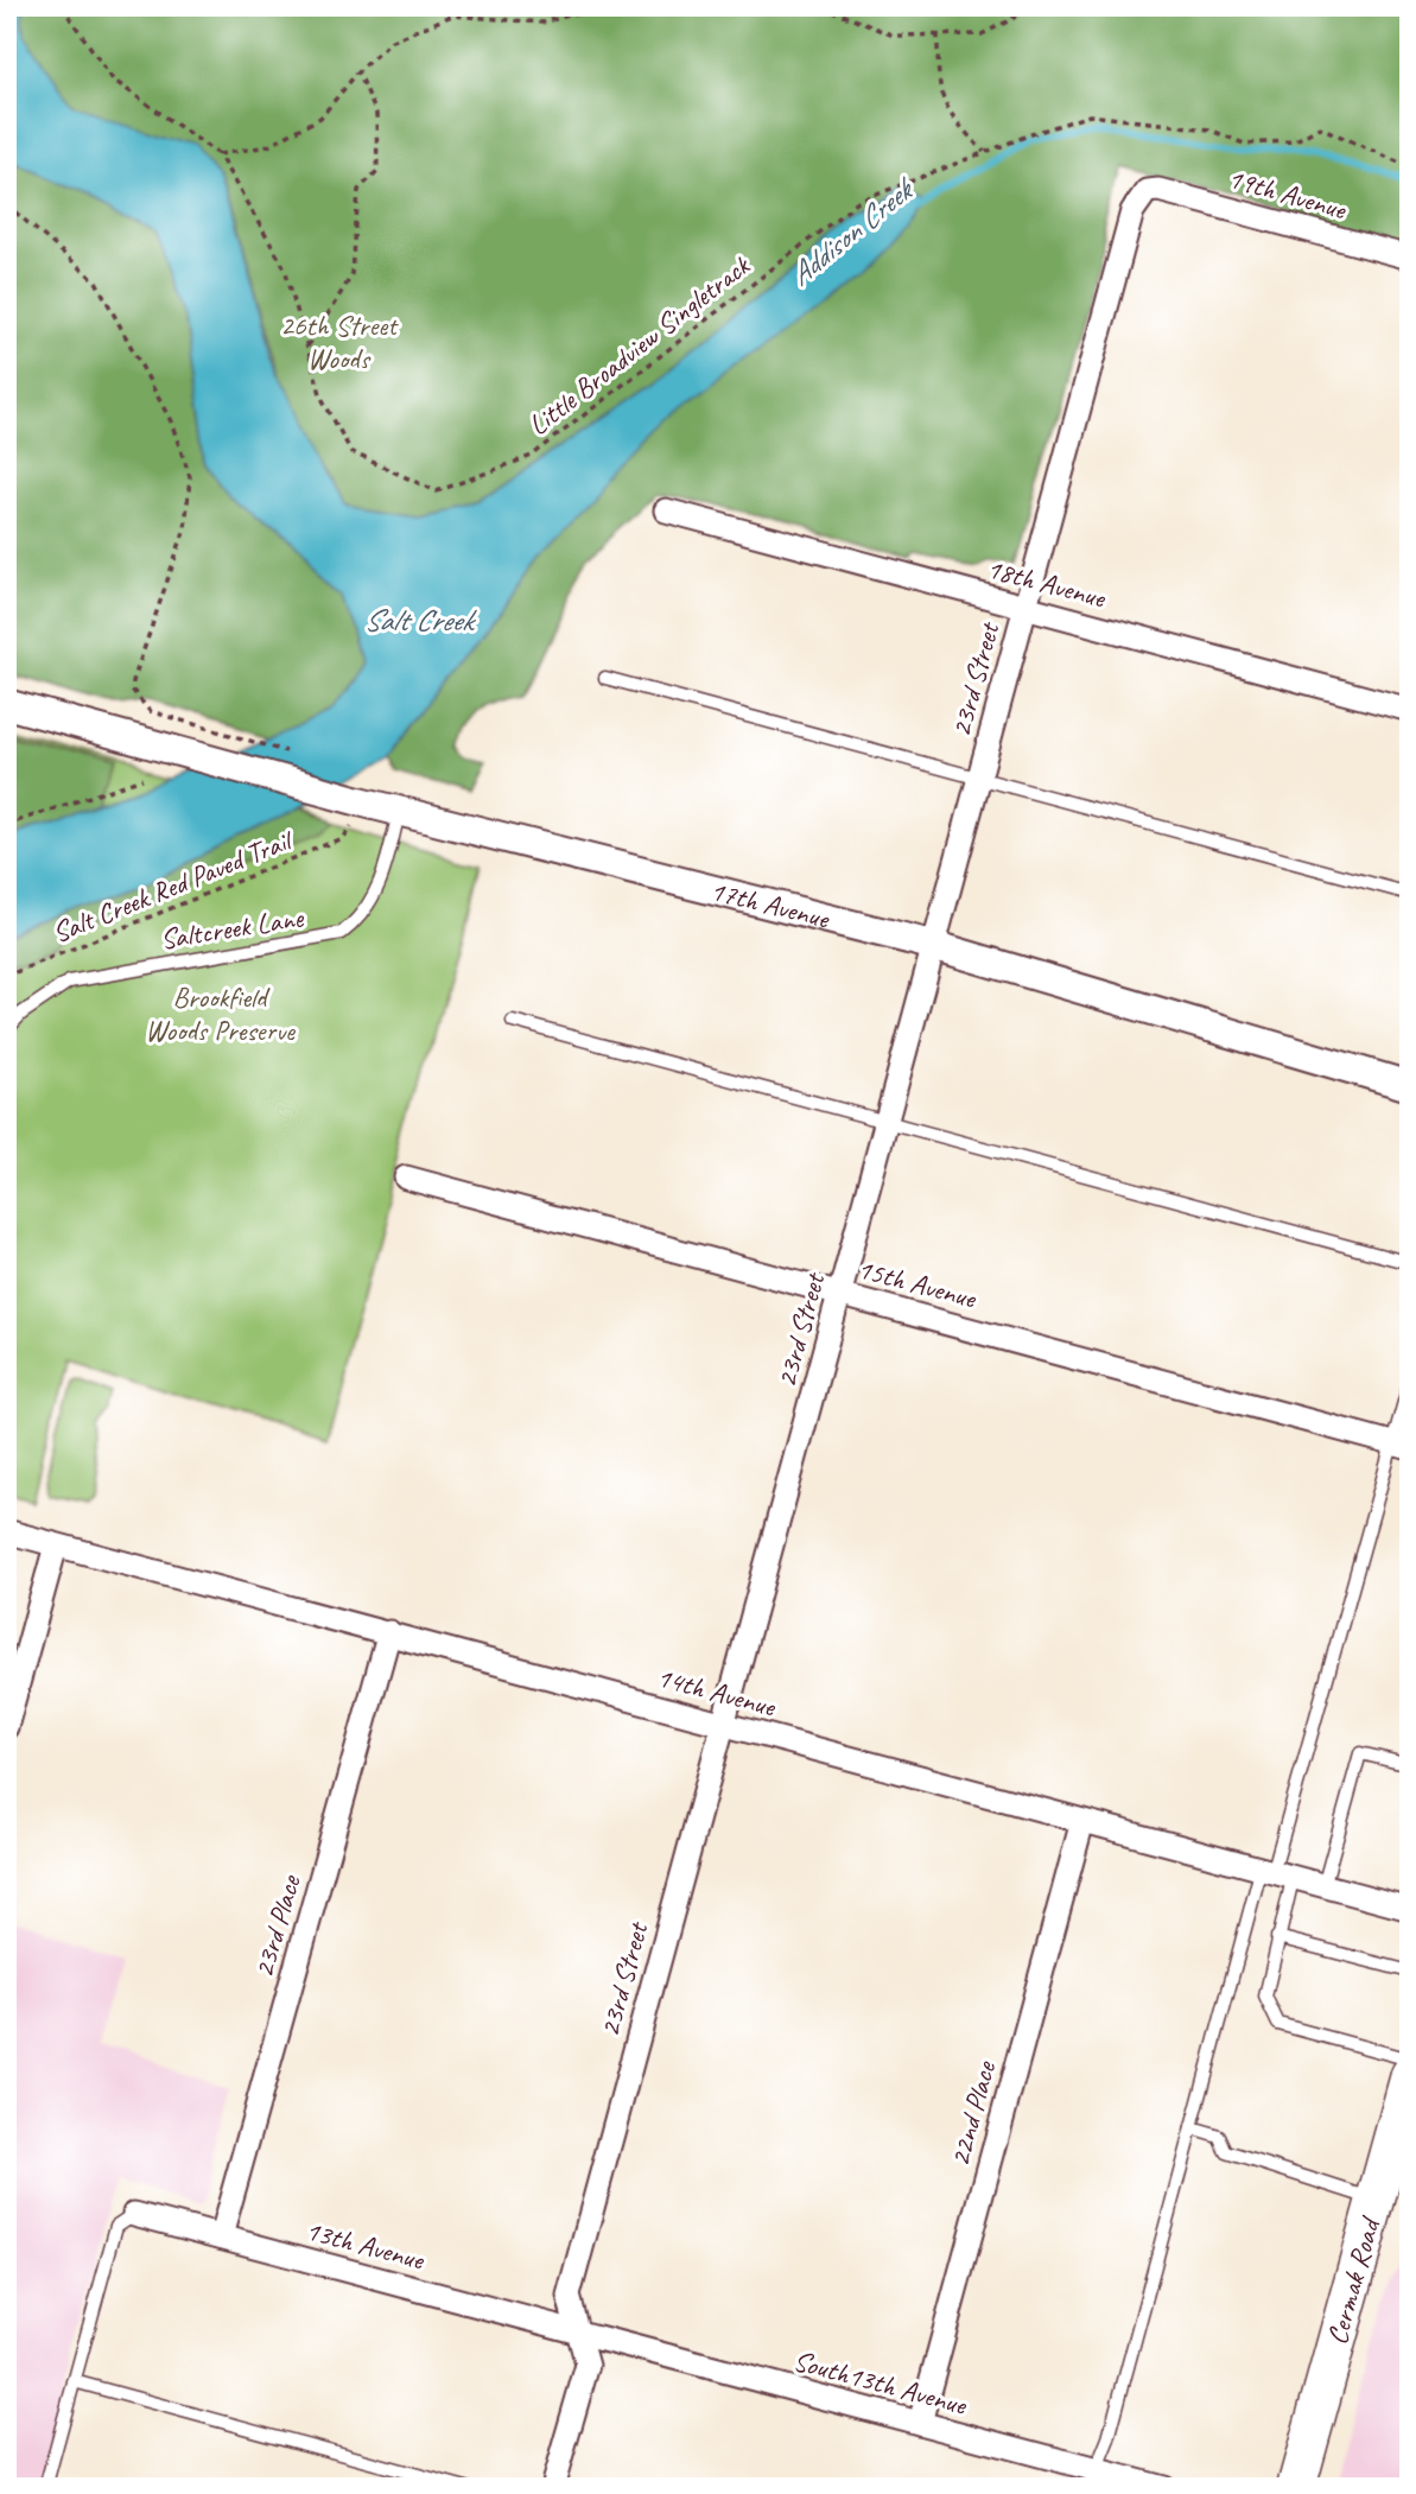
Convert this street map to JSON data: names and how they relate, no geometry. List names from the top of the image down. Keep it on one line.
{"streets":{"main road":["Cermak Road"],"street":["19th Avenue","18th Avenue","23rd Street","17th Avenue","15th Avenue","14th Avenue","23rd Place","22nd Place","13th Avenue","South13th Avenue"],"lane":["Saltcreek Lane"],"path":["Little Broadview Singletrack","Salt Creek Red Paved Trail"]},"crossings":[["19th Avenue","23rd Street"],["18th Avenue","23rd Street"],["23rd Street","17th Avenue"],["23rd Street","15th Avenue"],["23rd Street","14th Avenue"],["23rd Street","13th Avenue"],["23rd Street","South13th Avenue"],["Salt Creek Red Paved Trail","17th Avenue"],["17th Avenue","Saltcreek Lane"],["14th Avenue","23rd Place"],["14th Avenue","22nd Place"],["23rd Place","13th Avenue"],["22nd Place","South13th Avenue"],["13th Avenue","South13th Avenue"]],"water":["Addison Creek","Salt Creek"],"parks":["26th Street Woods","Brookfield Woods Preserve"]}
